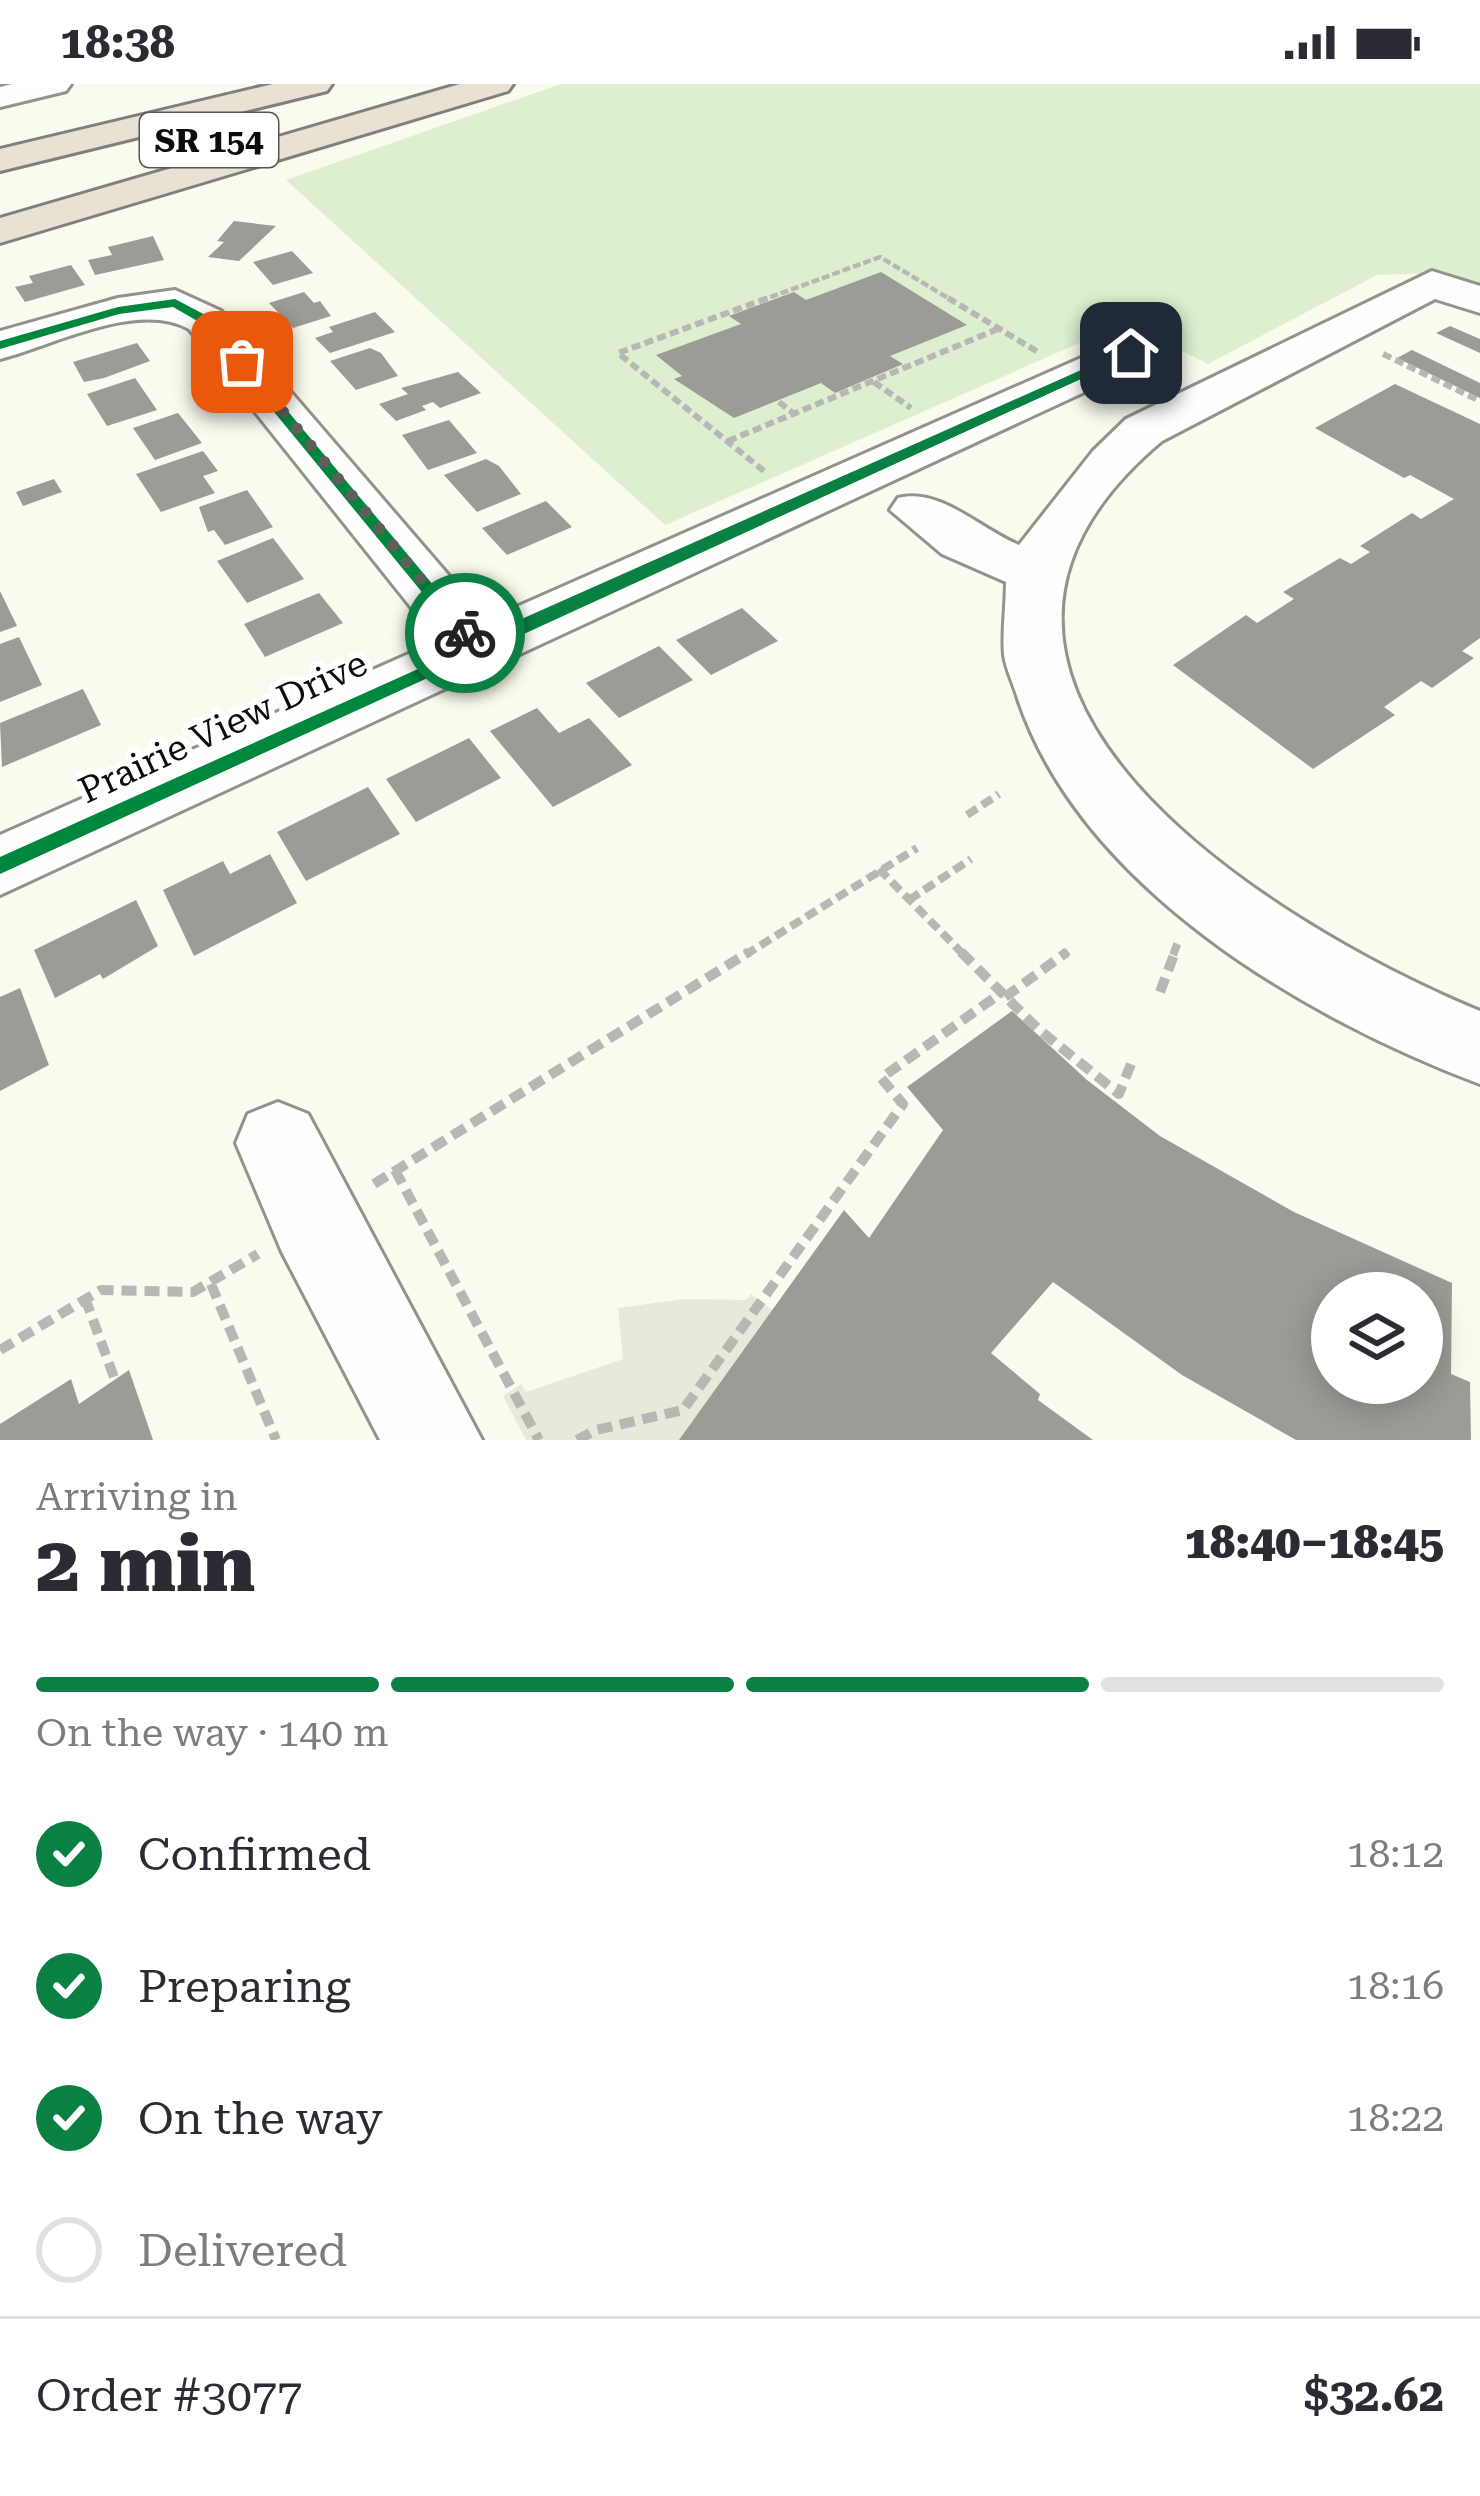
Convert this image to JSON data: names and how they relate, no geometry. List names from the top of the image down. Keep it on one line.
{"streets":{"highway":["SR 154"],"street":["Prairie View Drive"]},"page":{"status":"18:38","heading":["2 min","Arriving in","18:40–18:45"],"panel":["Order #3077","$32.62"],"bar":"On the way · 140 m","list":[["Confirmed","18:12"],["Preparing","18:16"],["On the way","18:22"],"Delivered"]}}
